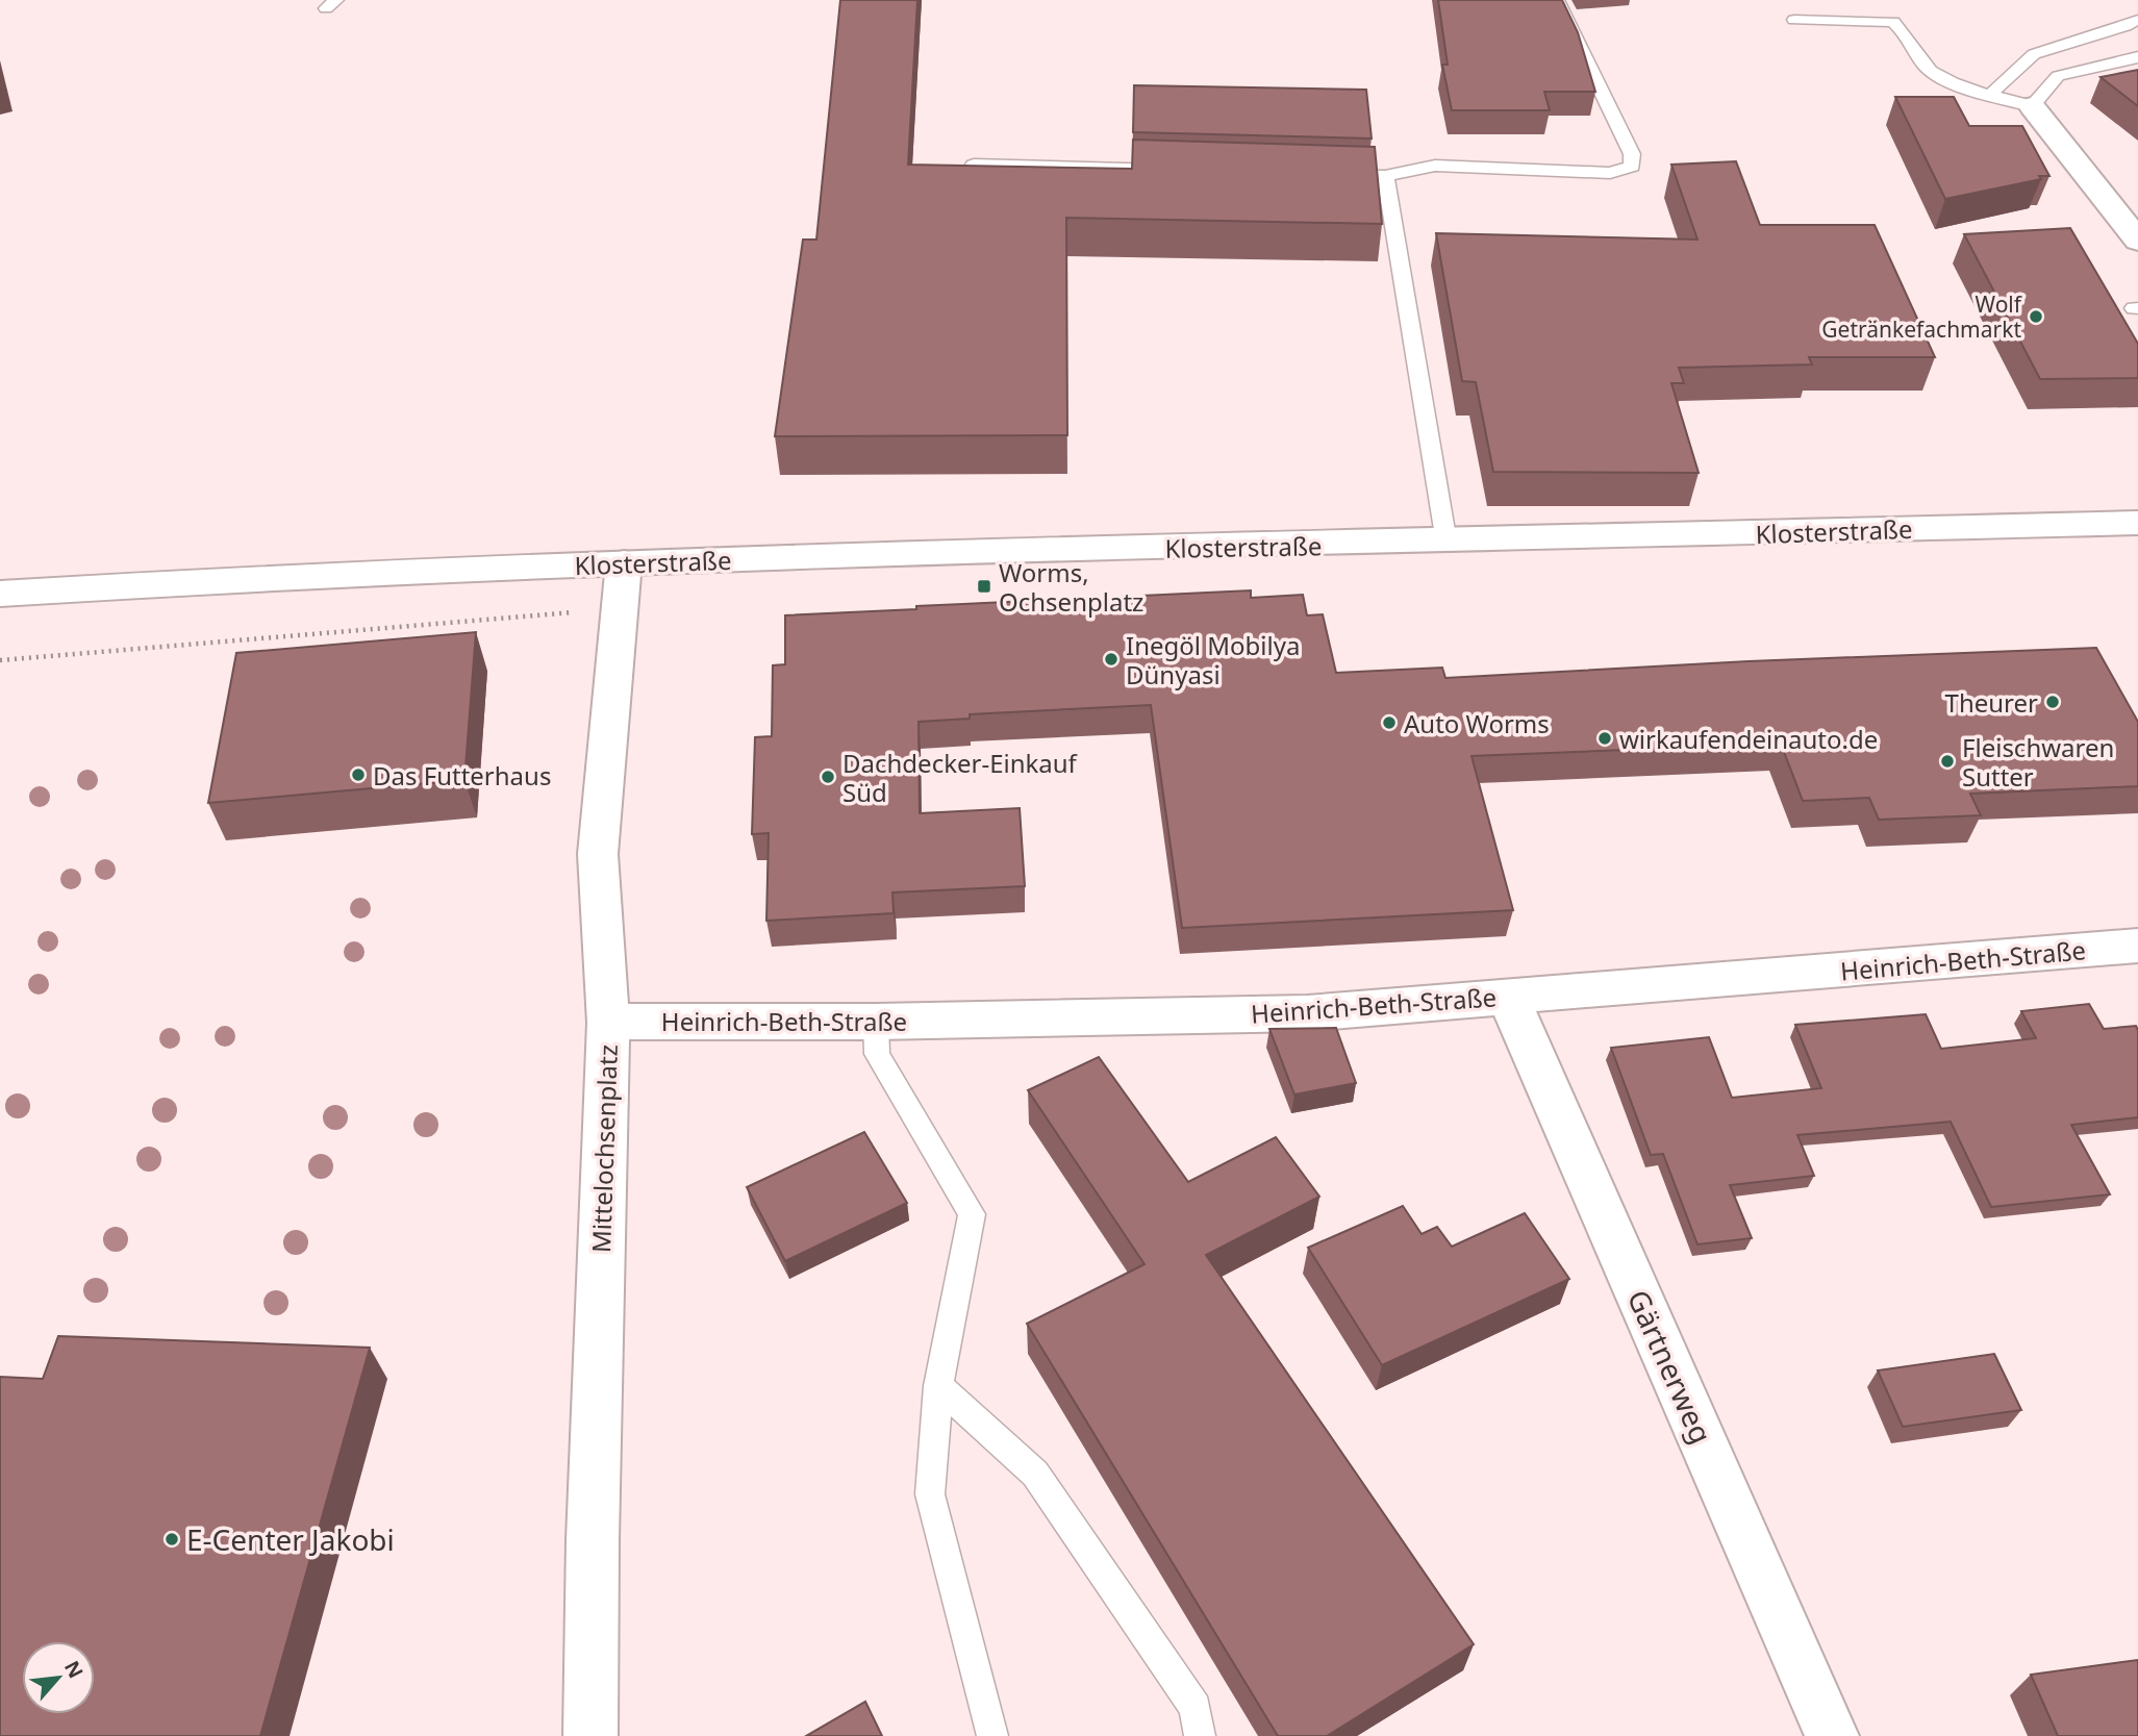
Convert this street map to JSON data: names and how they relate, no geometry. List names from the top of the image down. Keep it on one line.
{"streets":{"street":["Klosterstraße","Heinrich-Beth-Straße","Mittelochsenplatz","Gärtnerweg"]},"crossings":[["Klosterstraße","Mittelochsenplatz"],["Heinrich-Beth-Straße","Mittelochsenplatz"],["Heinrich-Beth-Straße","Gärtnerweg"]],"places":{"other":["Wolf Getränkefachmarkt","Inegöl Mobilya Dünyasi","Theurer","Auto Worms","wirkaufendeinauto.de","Fleischwaren Sutter","Das Futterhaus","Dachdecker-Einkauf Süd","E-Center Jakobi"],"transit":["Worms, Ochsenplatz"]},"north":"top right"}
